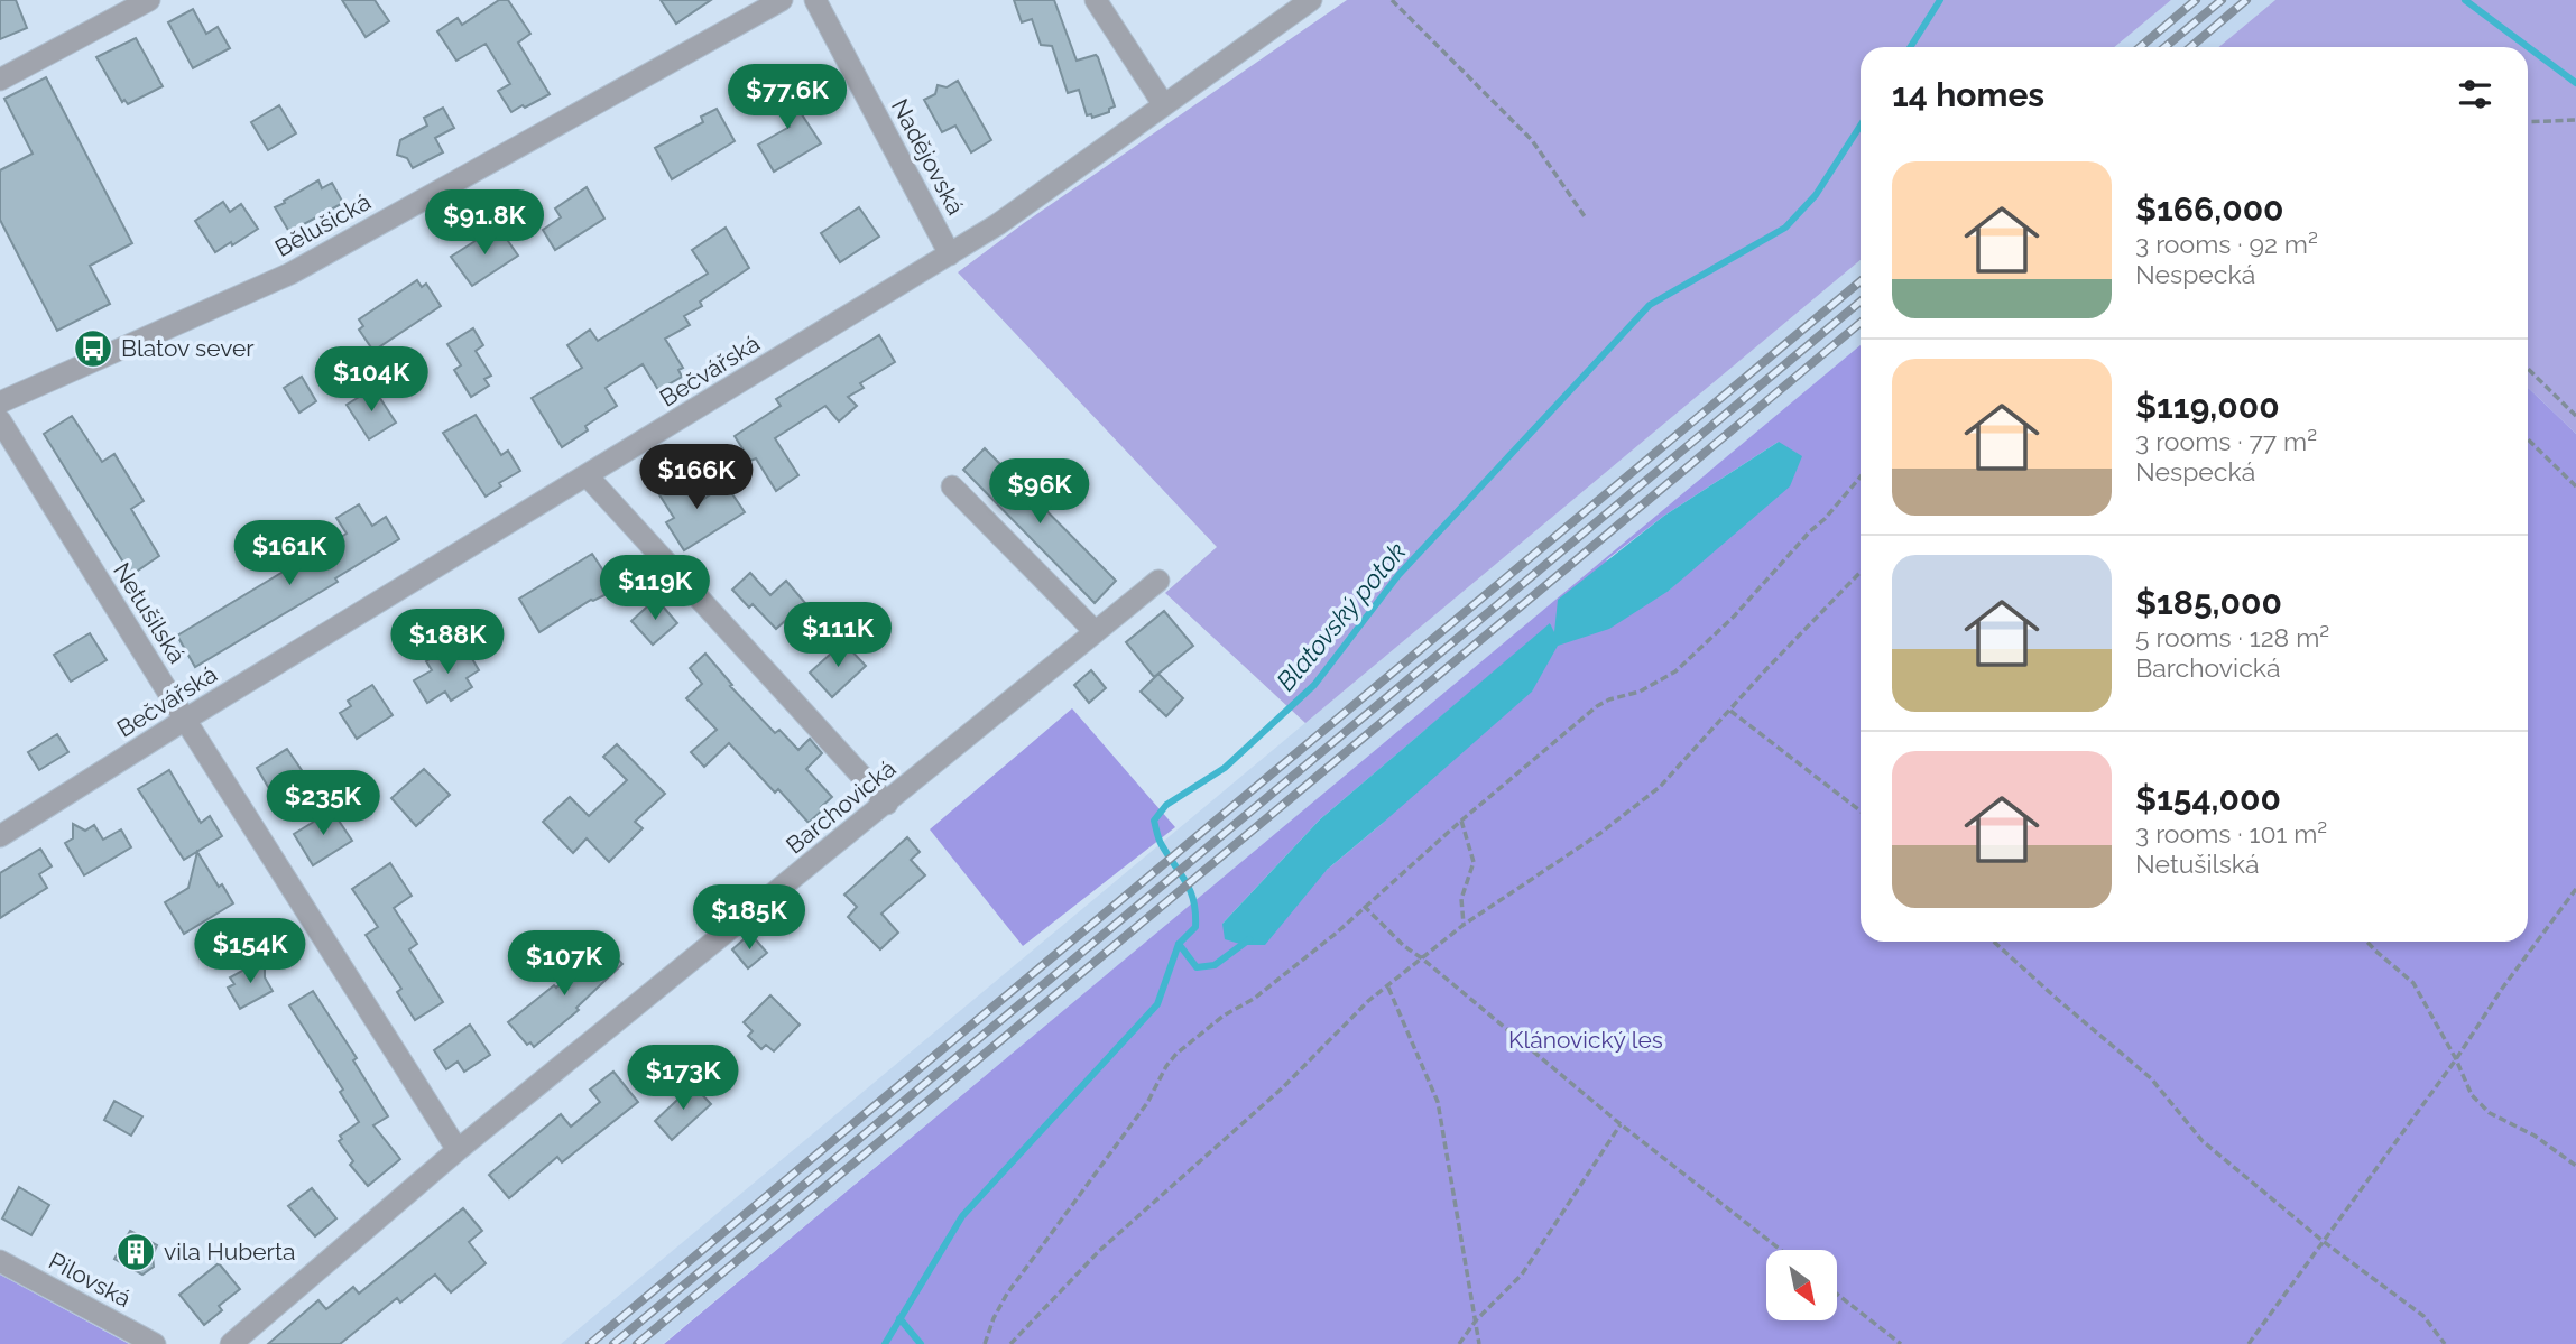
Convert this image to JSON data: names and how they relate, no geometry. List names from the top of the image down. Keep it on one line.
{"streets":{"street":["Nadějovská","Bělušická","Bečvářská","Netušilská","Barchovická","Pilovská"]},"crossings":[["Nadějovská","Bečvářská"],["Bečvářská","Netušilská"],["Netušilská","Barchovická"]],"water":["Blatovský potok"],"parks":["Klánovický les"],"places":{"bus stop":["Blatov sever"],"building":["vila Huberta"]},"north":"bottom right","page":{"heading":"14 homes","price":["$77.6K","$91.8K","$104K","$166K","$96K","$161K","$119K","$111K","$188K","$235K","$185K","$154K","$107K","$173K"],"list":[{"name":"$166,000","note":"3 rooms · 92 m² · Nespecká"},{"name":"$119,000","note":"3 rooms · 77 m² · Nespecká"},{"name":"$185,000","note":"5 rooms · 128 m² · Barchovická"},{"name":"$154,000","note":"3 rooms · 101 m² · Netušilská"}]}}
